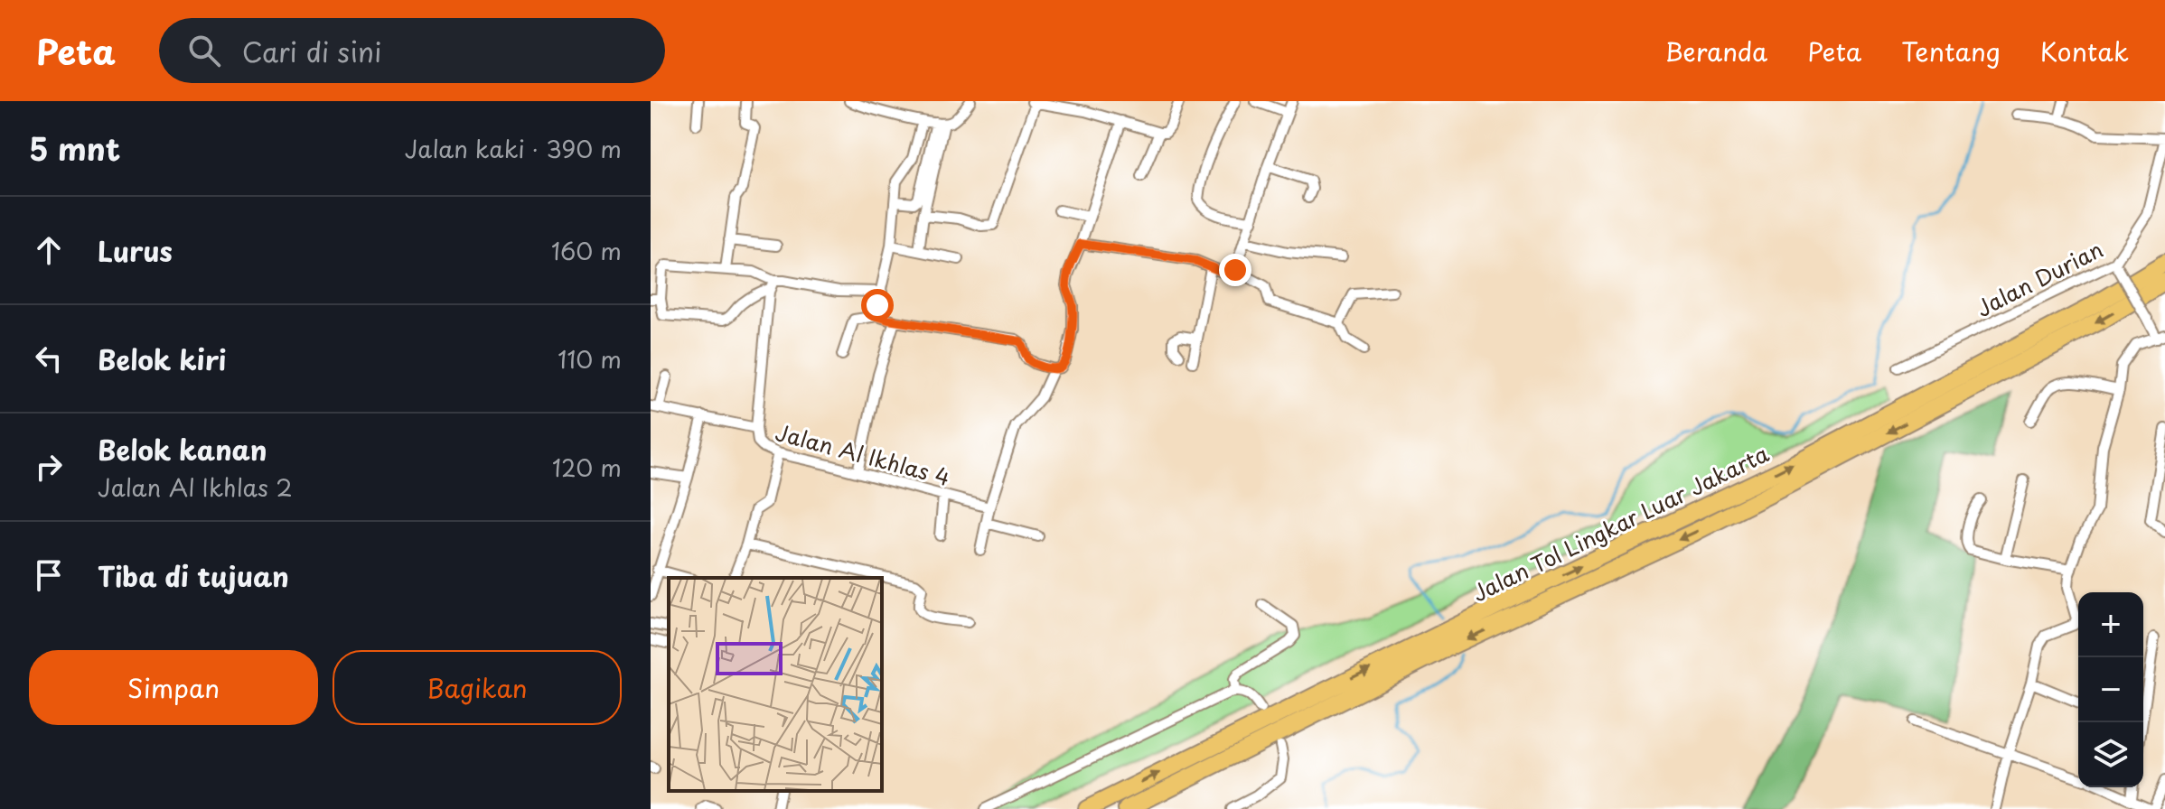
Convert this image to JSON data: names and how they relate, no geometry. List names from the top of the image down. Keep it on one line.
{"streets":{"highway":["Jalan Tol Lingkar Luar Jakarta"],"street":["Jalan Durian","Jalan Al Ikhlas 4"]},"page":{"header":"Peta","search":"Cari di sini","nav":["Beranda","Peta","Tentang","Kontak"],"heading":["5 mnt","Jalan kaki · 390 m"],"list":[["Lurus","160 m"],["Belok kiri","110 m"],["Belok kanan","Jalan Al Ikhlas 2","120 m"],"Tiba di tujuan"],"map_buttons":["+","−"],"buttons":["Simpan","Bagikan"]}}
